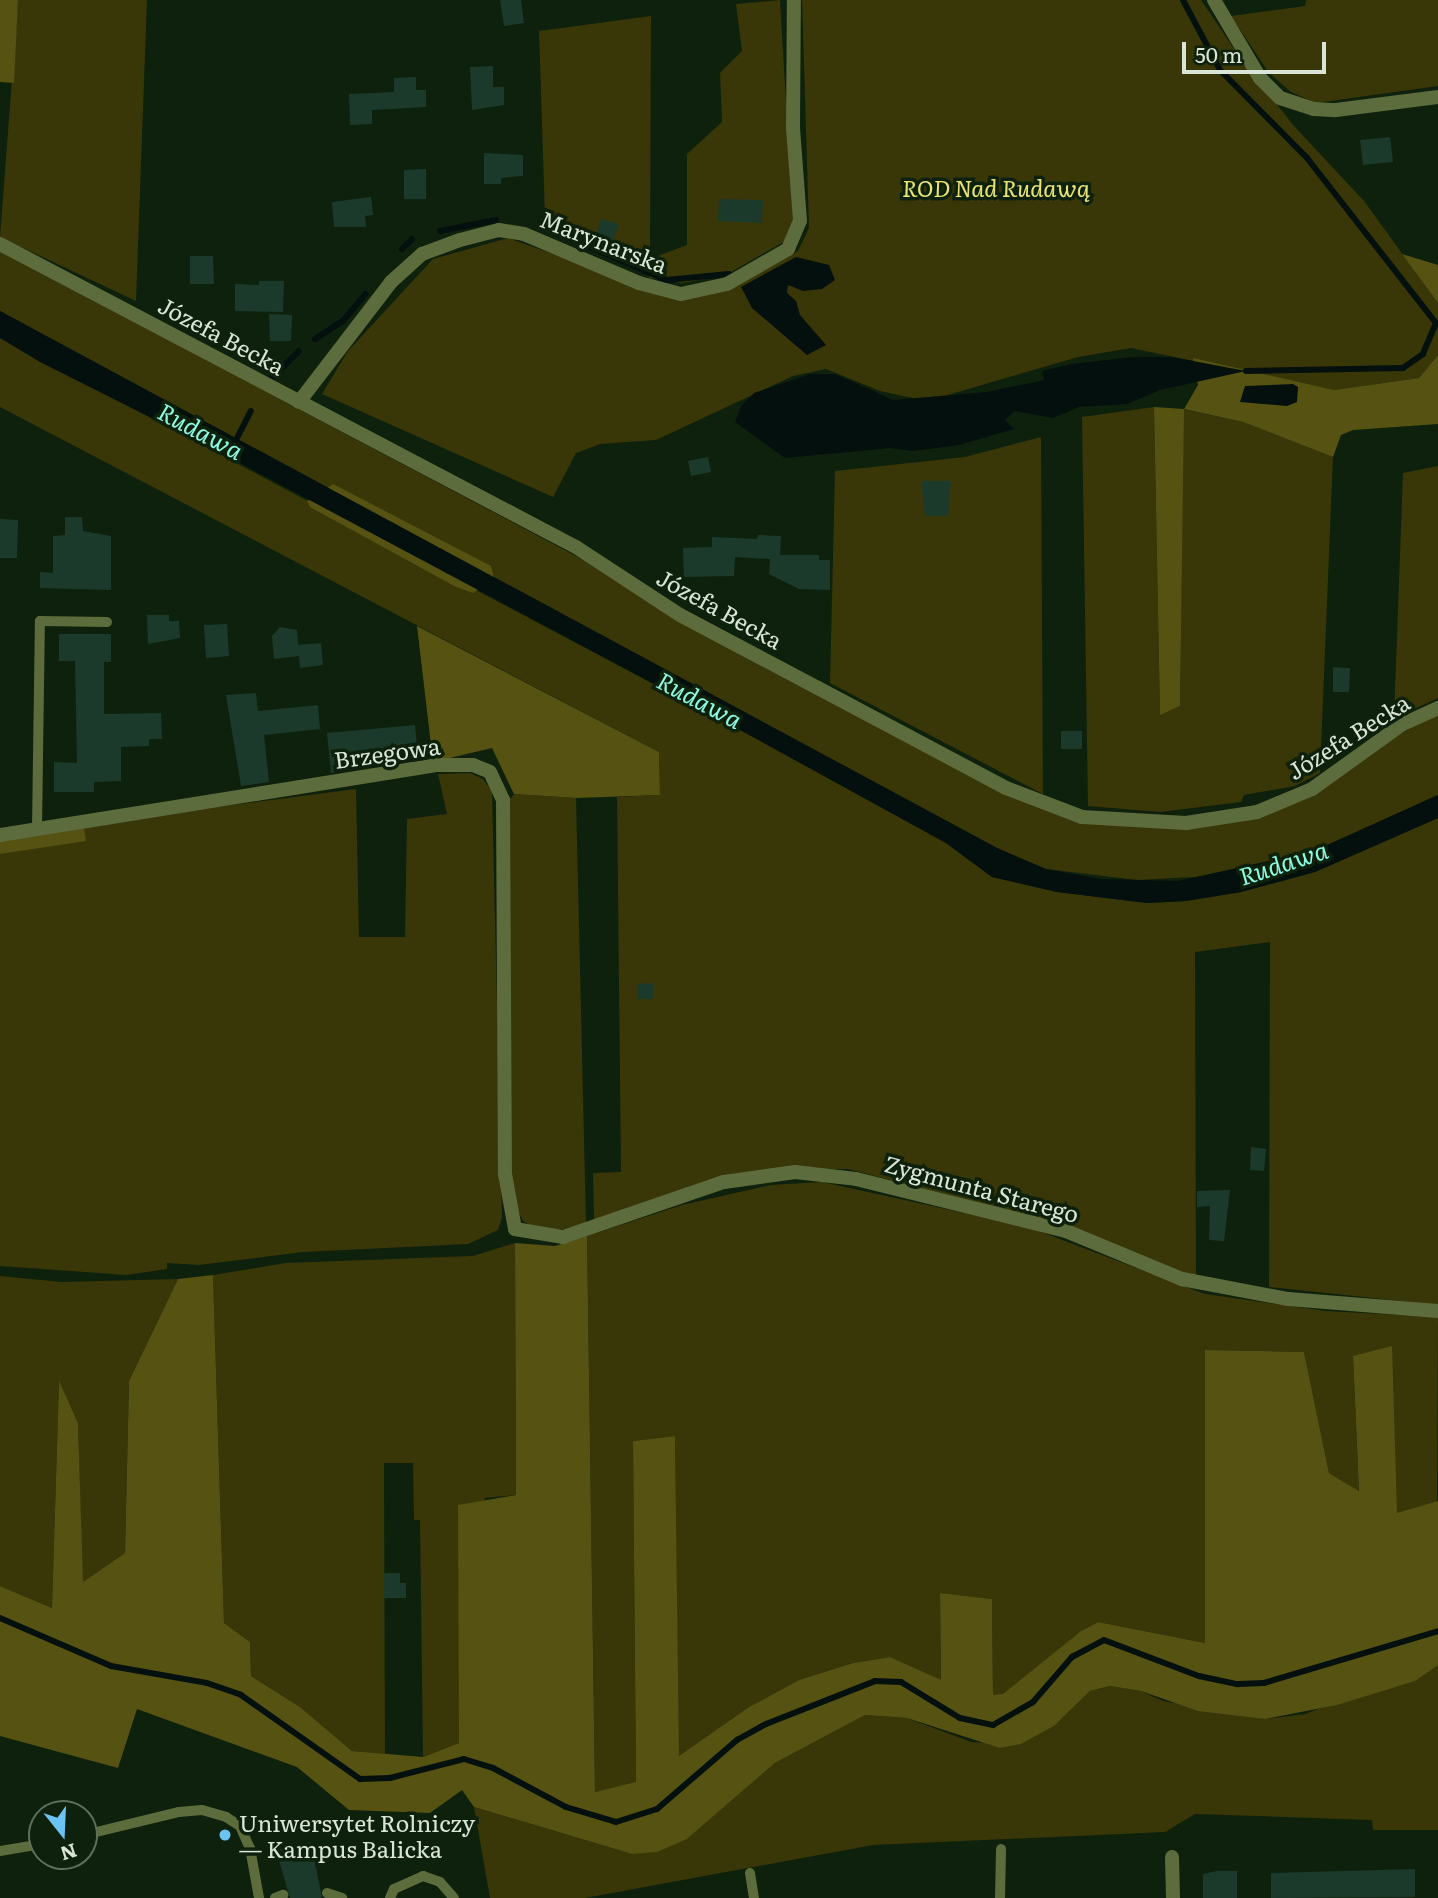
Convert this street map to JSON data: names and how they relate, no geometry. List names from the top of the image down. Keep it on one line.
{"streets":{"street":["Marynarska","Józefa Becka","Brzegowa","Zygmunta Starego"]},"crossings":[["Marynarska","Józefa Becka"],["Brzegowa","Zygmunta Starego"]],"water":["Rudawa"],"parks":["ROD Nad Rudawą"],"places":["Uniwersytet Rolniczy — Kampus Balicka"],"scale_bar":"50 m","north":"bottom"}
